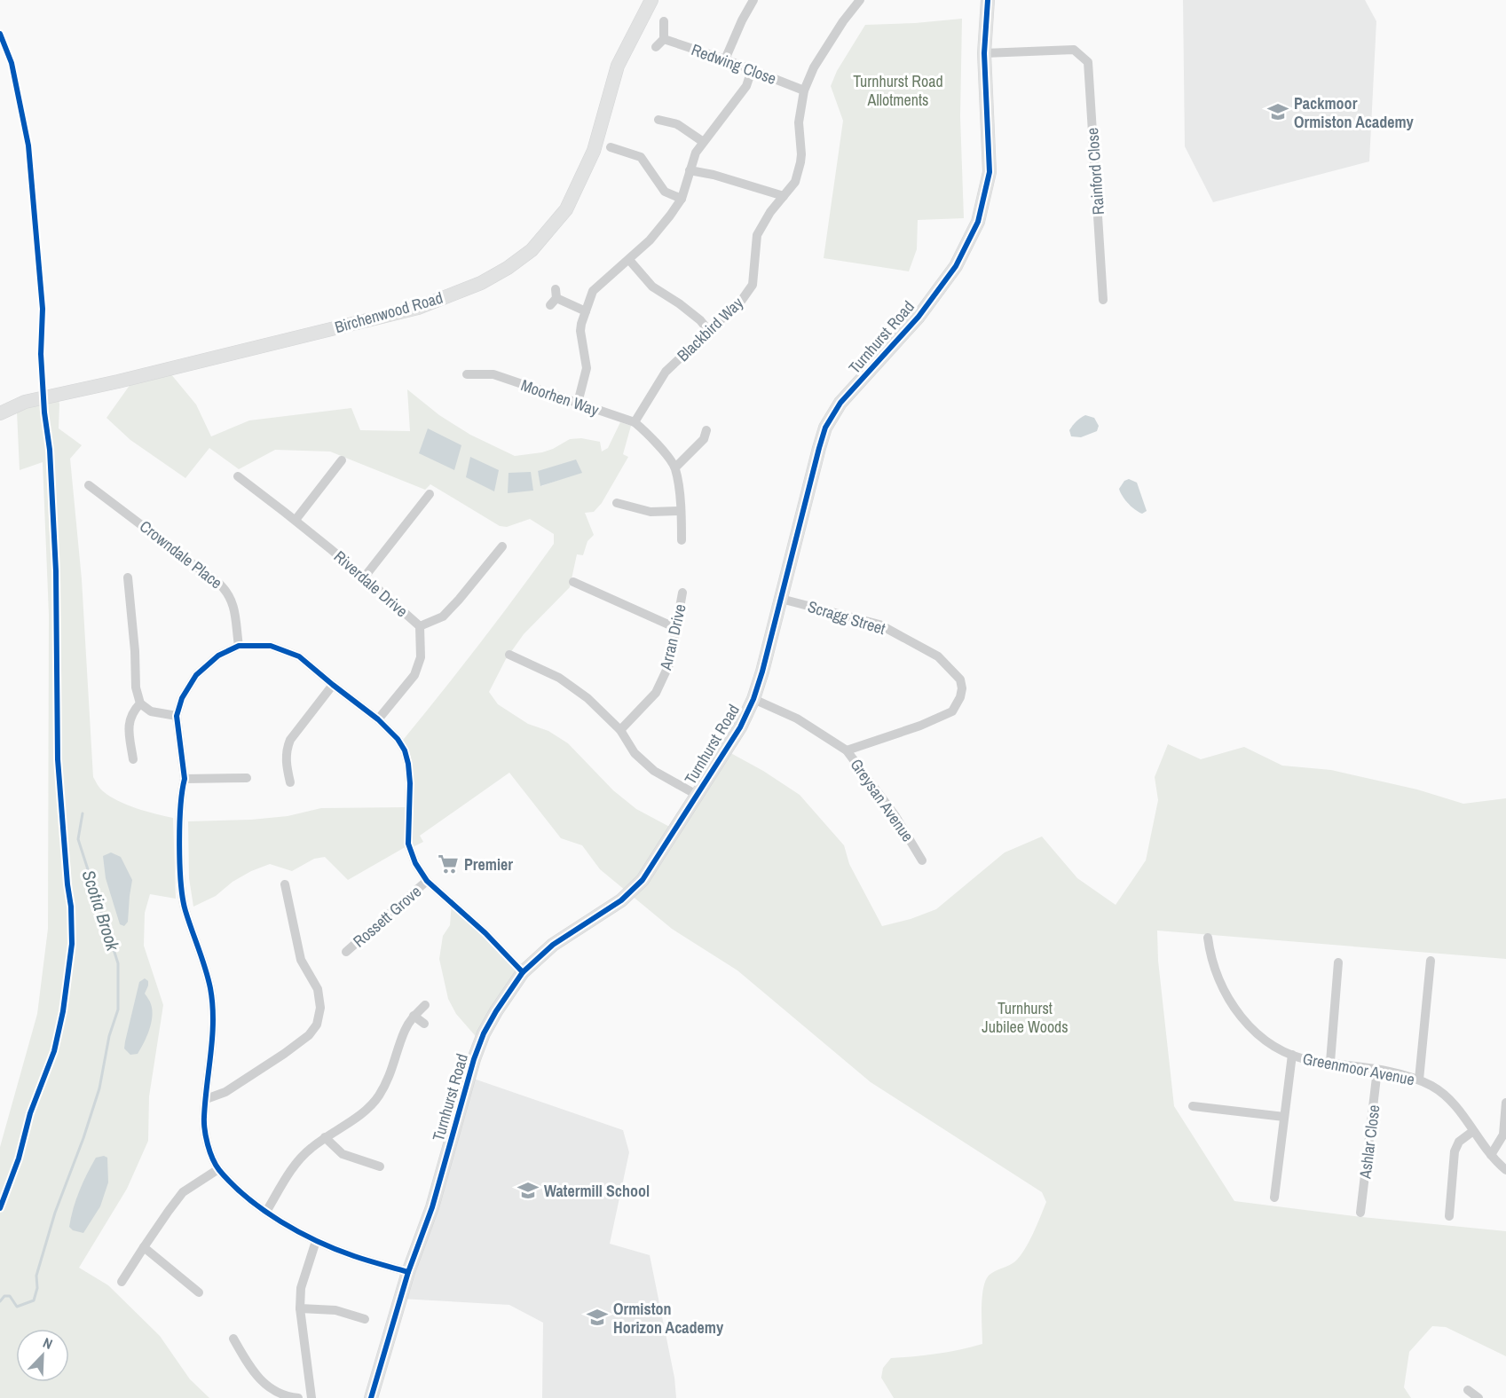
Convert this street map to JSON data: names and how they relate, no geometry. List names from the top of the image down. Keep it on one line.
{"streets":{"street":["Redwing Close","Rainford Close","Birchenwood Road","Blackbird Way","Turnhurst Road","Moorhen Way","Crowndale Place","Riverdale Drive","Scragg Street","Arran Drive","Greysan Avenue","Rossett Grove","Greenmoor Avenue","Ashlar Close"]},"crossings":[["Redwing Close","Blackbird Way"],["Rainford Close","Turnhurst Road"],["Blackbird Way","Moorhen Way"],["Turnhurst Road","Scragg Street"],["Turnhurst Road","Greysan Avenue"],["Scragg Street","Greysan Avenue"],["Greenmoor Avenue","Ashlar Close"]],"water":["Scotia Brook"],"parks":["Turnhurst Road Allotments","Turnhurst Jubilee Woods"],"places":{"school or university":["Packmoor Ormiston Academy","Watermill School","Ormiston Horizon Academy"],"supermarket":["Premier"]},"north":"top right"}
